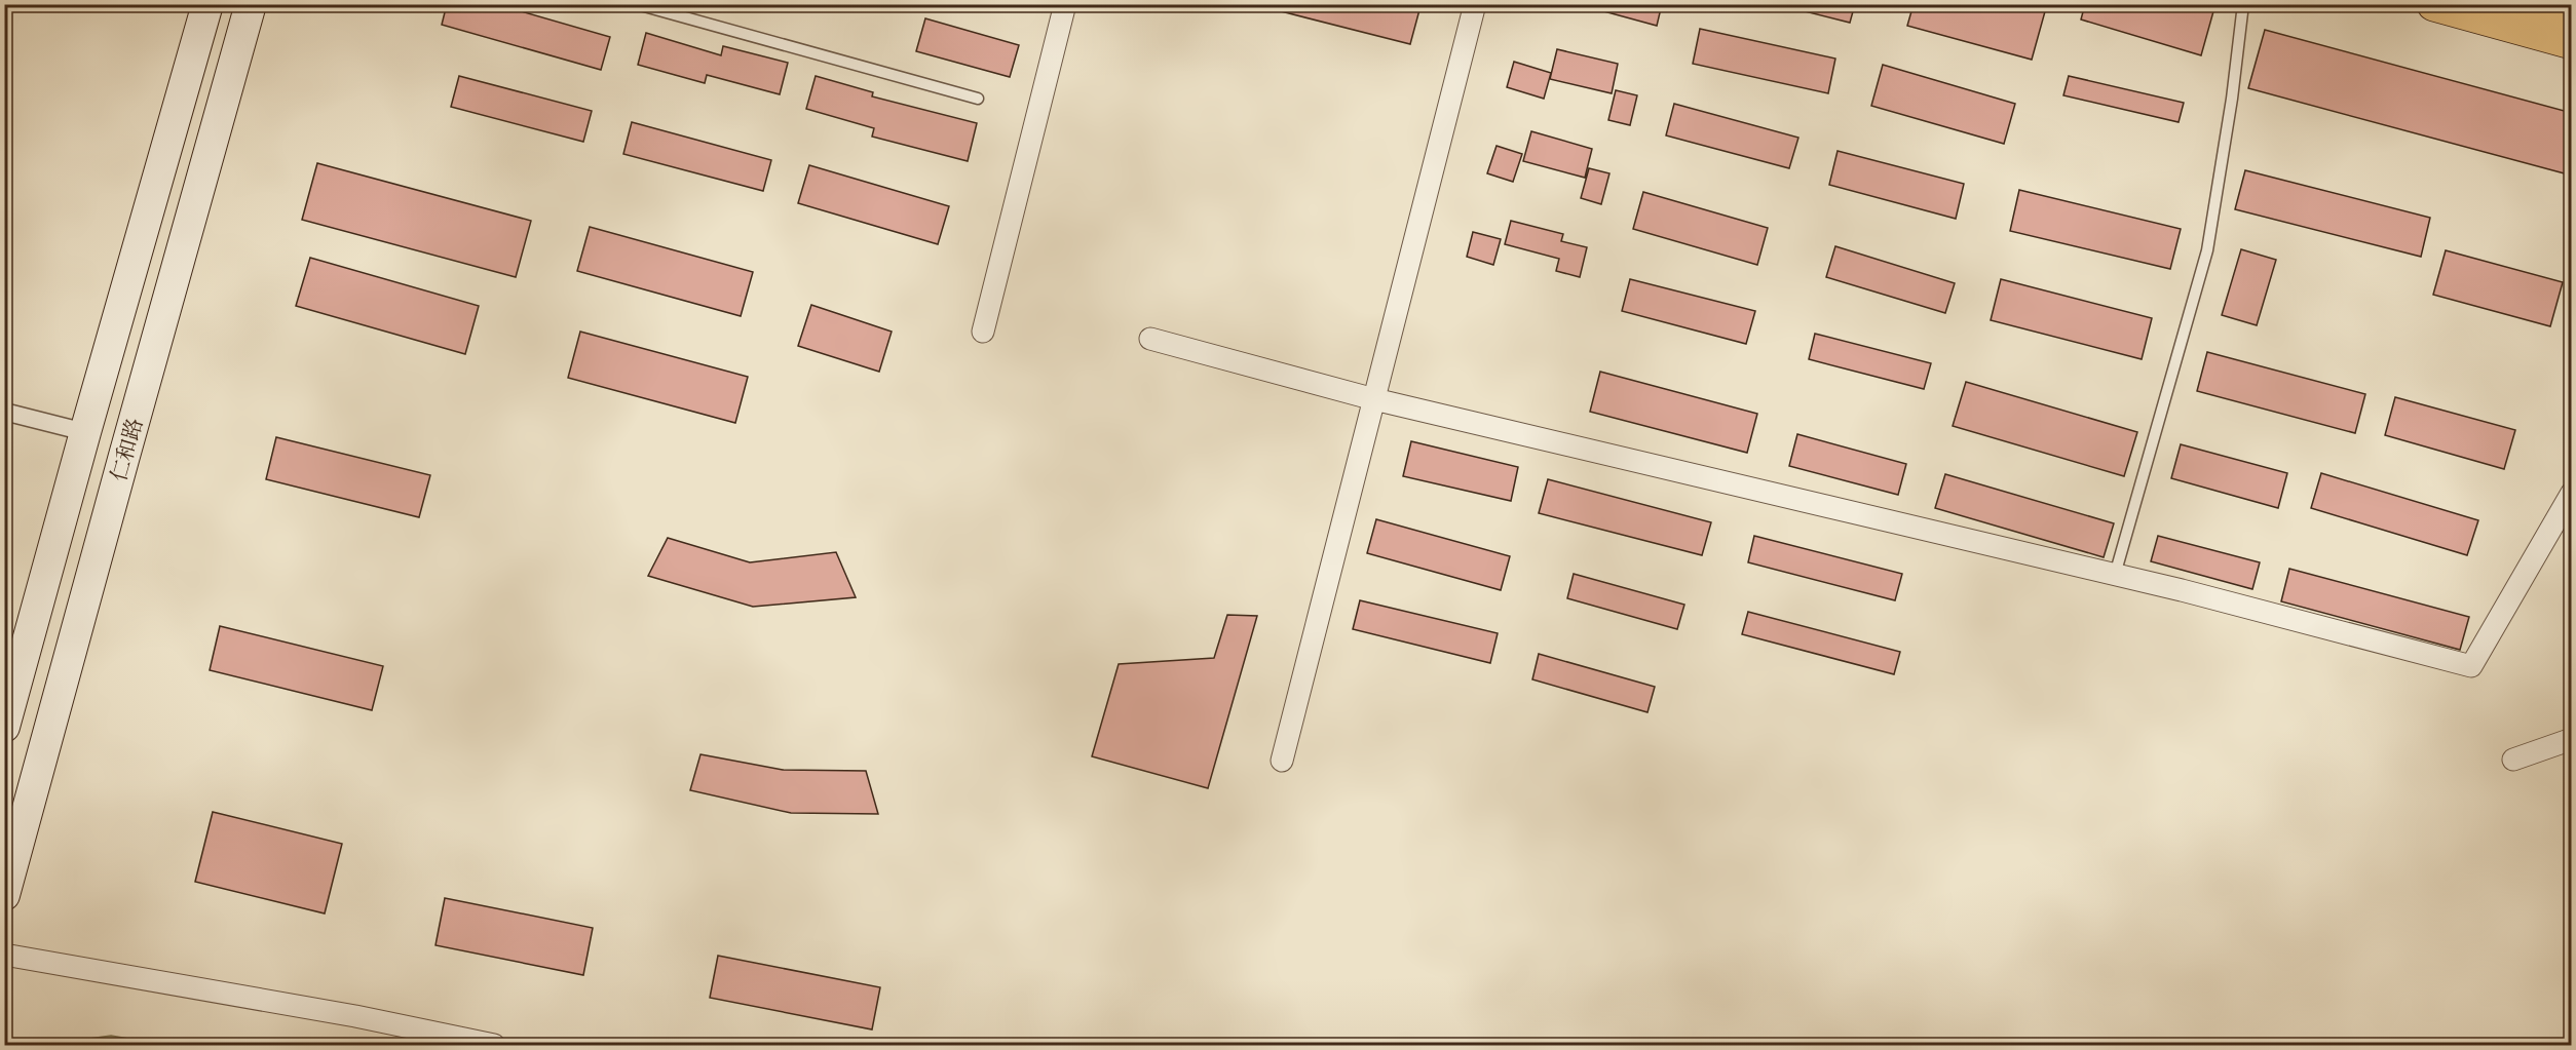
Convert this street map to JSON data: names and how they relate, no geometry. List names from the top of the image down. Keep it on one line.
{"streets":{"main road":["仁和路"]}}
